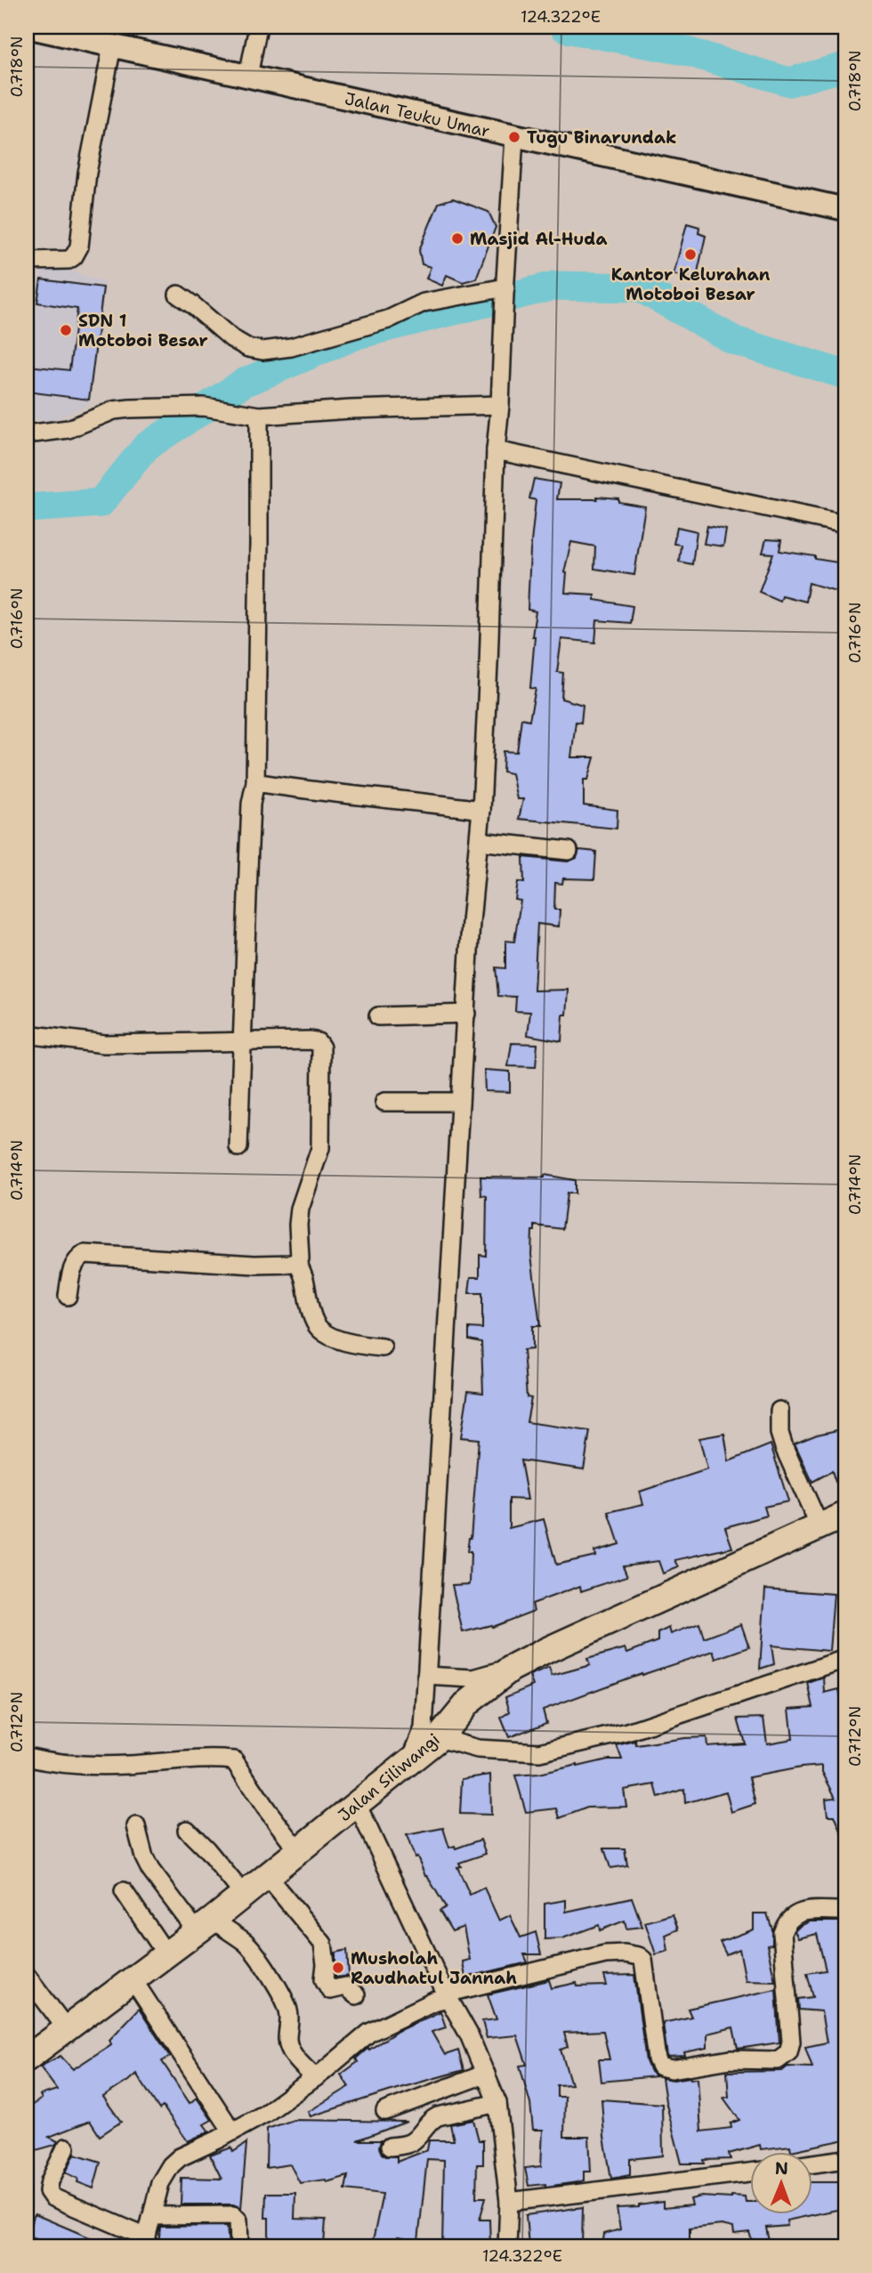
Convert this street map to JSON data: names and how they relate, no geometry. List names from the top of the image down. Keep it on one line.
{"streets":{"main road":["Jalan Siliwangi"],"street":["Jalan Teuku Umar"]},"places":["Tugu Binarundak","Masjid Al-Huda","Kantor Kelurahan Motoboi Besar","SDN 1 Motoboi Besar","Musholah Raudhatul Jannah"],"north":"top","coordinates":["124.322°E","0.718°N","0.716°N","0.714°N","0.712°N"]}
